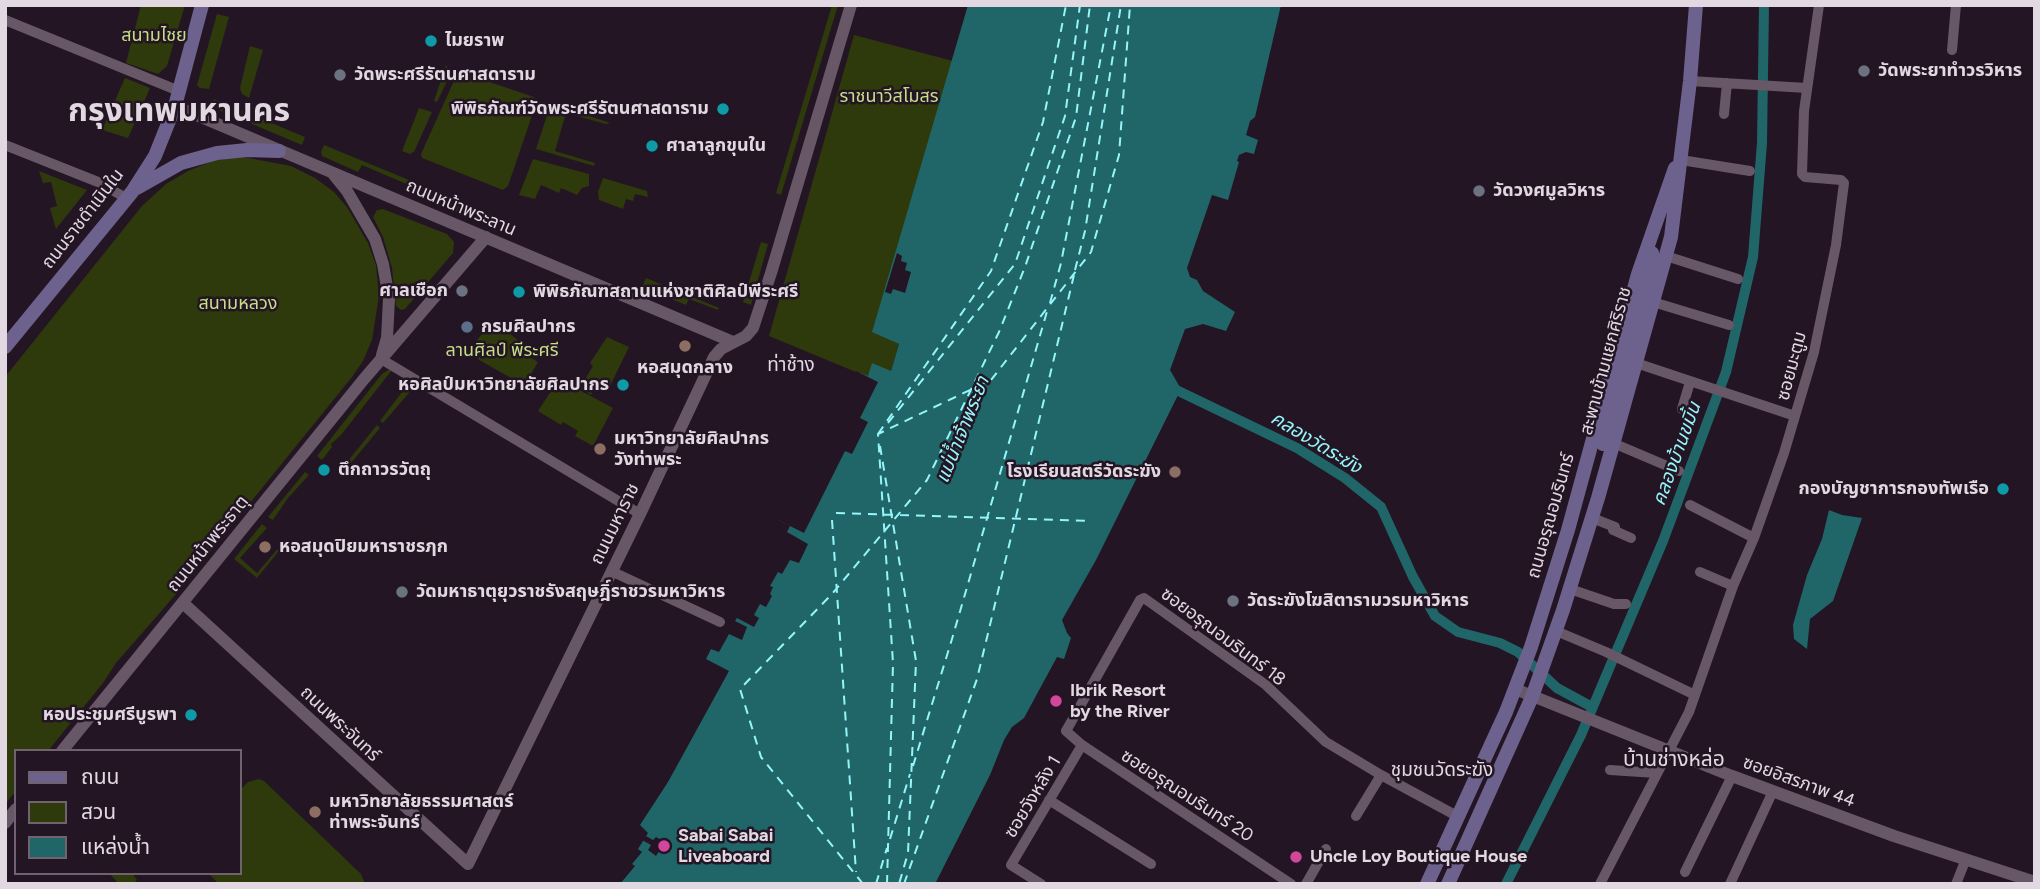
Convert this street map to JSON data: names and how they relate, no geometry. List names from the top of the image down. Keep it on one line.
{"streets":{"main road":["ถนนราชดำเนินใน","สะพานข้ามแยกศิริราช","ถนนอรุณอมรินทร์"],"street":["ถนนหน้าพระลาน","ซอยมะตูม","ถนนมหาราช","ถนนหน้าพระธาตุ","ซอยอรุณอมรินทร์ 18","ถนนพระจันทร์","ซอยอิสรภาพ 44","ซอยอรุณอมรินทร์ 20","ซอยวังหลัง 1"]},"crossings":[["ถนนหน้าพระลาน","ถนนราชดำเนินใน"],["ถนนหน้าพระลาน","ถนนมหาราช"],["ถนนหน้าพระลาน","ถนนหน้าพระธาตุ"],["สะพานข้ามแยกศิริราช","ถนนอรุณอมรินทร์"],["ซอยมะตูม","ซอยอิสรภาพ 44"],["ถนนอรุณอมรินทร์","ซอยอรุณอมรินทร์ 18"],["ถนนอรุณอมรินทร์","ซอยอิสรภาพ 44"],["ถนนมหาราช","ถนนพระจันทร์"],["ถนนหน้าพระธาตุ","ถนนพระจันทร์"],["ซอยอรุณอมรินทร์ 18","ซอยอรุณอมรินทร์ 20"],["ซอยอรุณอมรินทร์ 20","ซอยวังหลัง 1"]],"districts":["กรุงเทพมหานคร","ท่าช้าง","บ้านช่างหล่อ","ชุมชนวัดระฆัง"],"water":["แม่น้ำเจ้าพระยา","คลองวัดระฆัง","คลองบ้านขมิ้น"],"parks":["สนามไชย","ราชนาวีสโมสร","สนามหลวง","ลานศิลป์ พีระศรี"],"places":["ไมยราพ","วัดพระยาทําวรวิหาร","วัดพระศรีรัตนศาสดาราม","พิพิธภัณฑ์วัดพระศรีรัตนศาสดาราม","ศาลาลูกขุนใน","วัดวงศมูลวิหาร","ศาลเชือก","พิพิธภัณฑสถานแห่งชาติศิลป์พีระศรี","กรมศิลปากร","หอสมุดกลาง","หอศิลป์มหาวิทยาลัยศิลปากร","มหาวิทยาลัยศิลปากร วังท่าพระ","ตึกถาวรวัตถุ","โรงเรียนสตรีวัดระฆัง","กองบัญชาการกองทัพเรือ","หอสมุดปิยมหาราชรฦก","วัดมหาธาตุยุวราชรังสฤษฎิ์ราชวรมหาวิหาร","วัดระฆังโฆสิตารามวรมหาวิหาร","Ibrik Resort by the River","หอประชุมศรีบูรพา","มหาวิทยาลัยธรรมศาสตร์ ท่าพระจันทร์","Sabai Sabai Liveaboard","Uncle Loy Boutique House"],"legend":["ถนน","สวน","แหล่งน้ำ"]}
